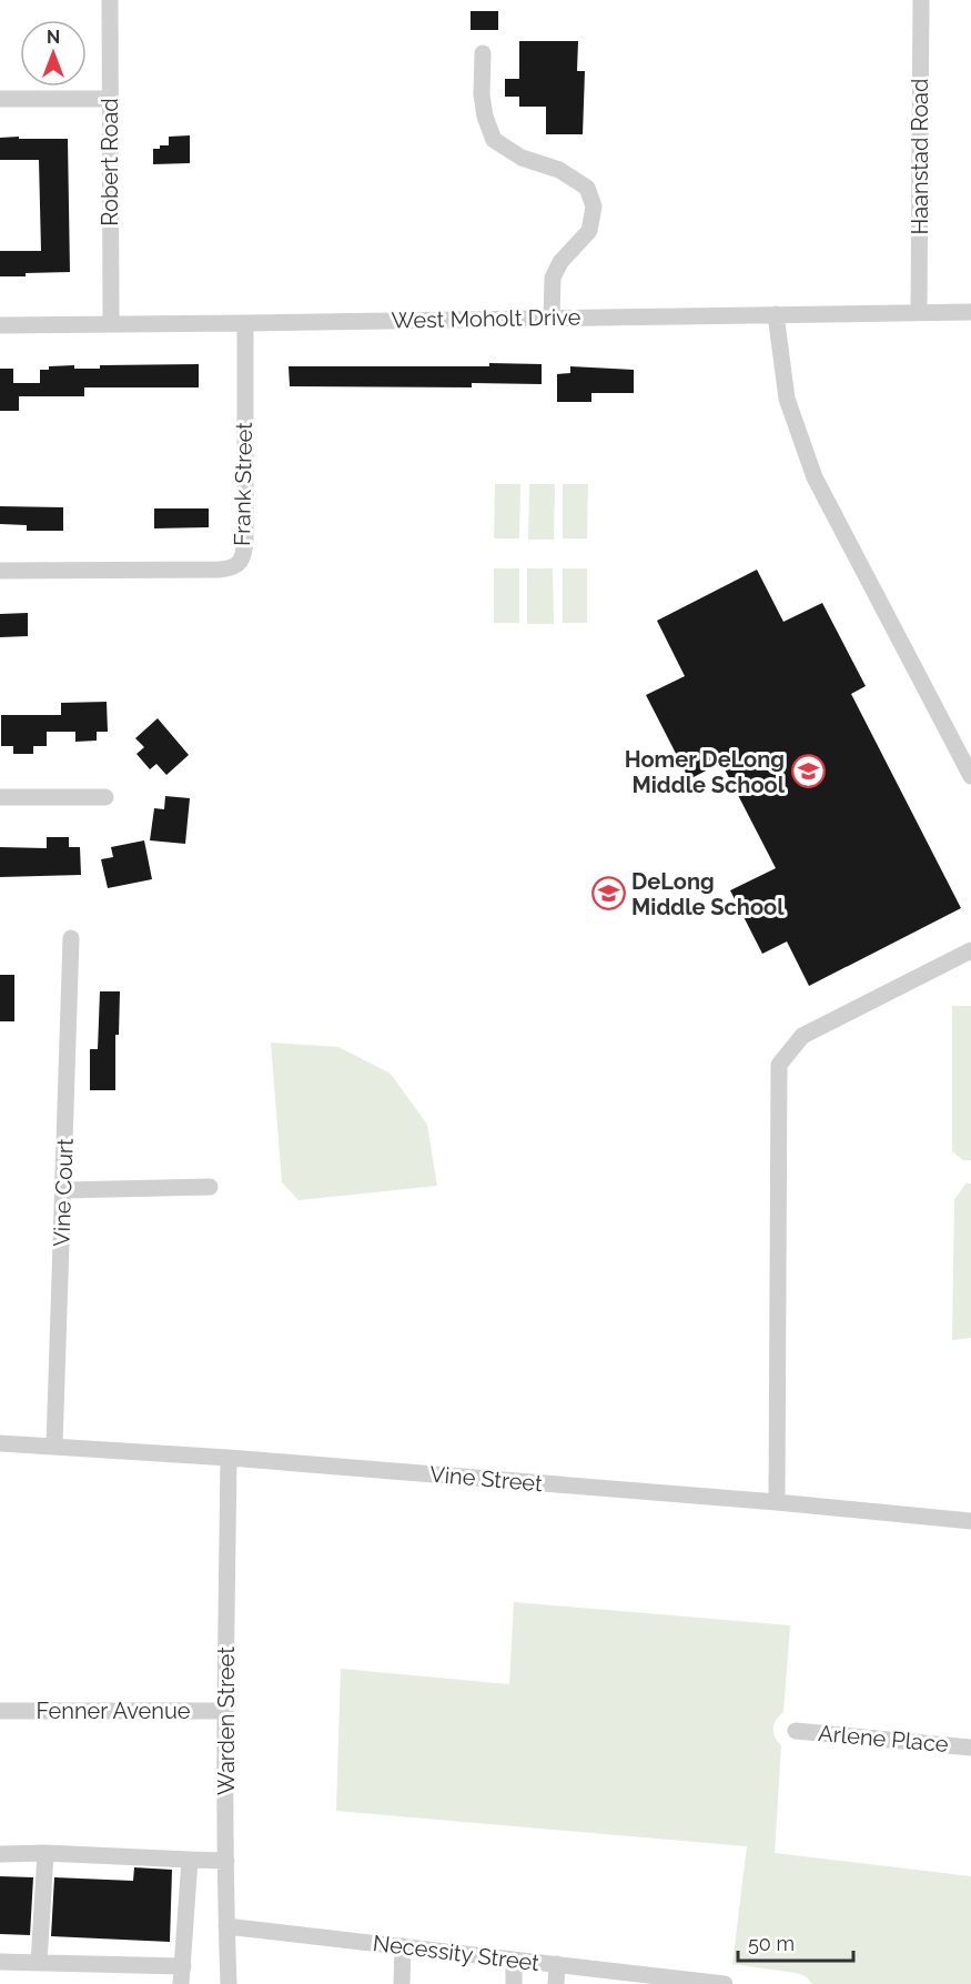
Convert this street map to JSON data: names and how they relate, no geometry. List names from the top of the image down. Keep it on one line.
{"streets":{"street":["Haanstad Road","Robert Road","West Moholt Drive","Frank Street","Vine Court","Vine Street","Fenner Avenue","Warden Street","Arlene Place","Necessity Street"]},"crossings":[["Haanstad Road","West Moholt Drive"],["Robert Road","West Moholt Drive"],["West Moholt Drive","Frank Street"],["Vine Court","Vine Street"],["Vine Street","Warden Street"],["Fenner Avenue","Warden Street"],["Warden Street","Necessity Street"]],"places":{"school or university":["Homer DeLong Middle School","DeLong Middle School"]},"scale_bar":"50 m","north":"top"}
